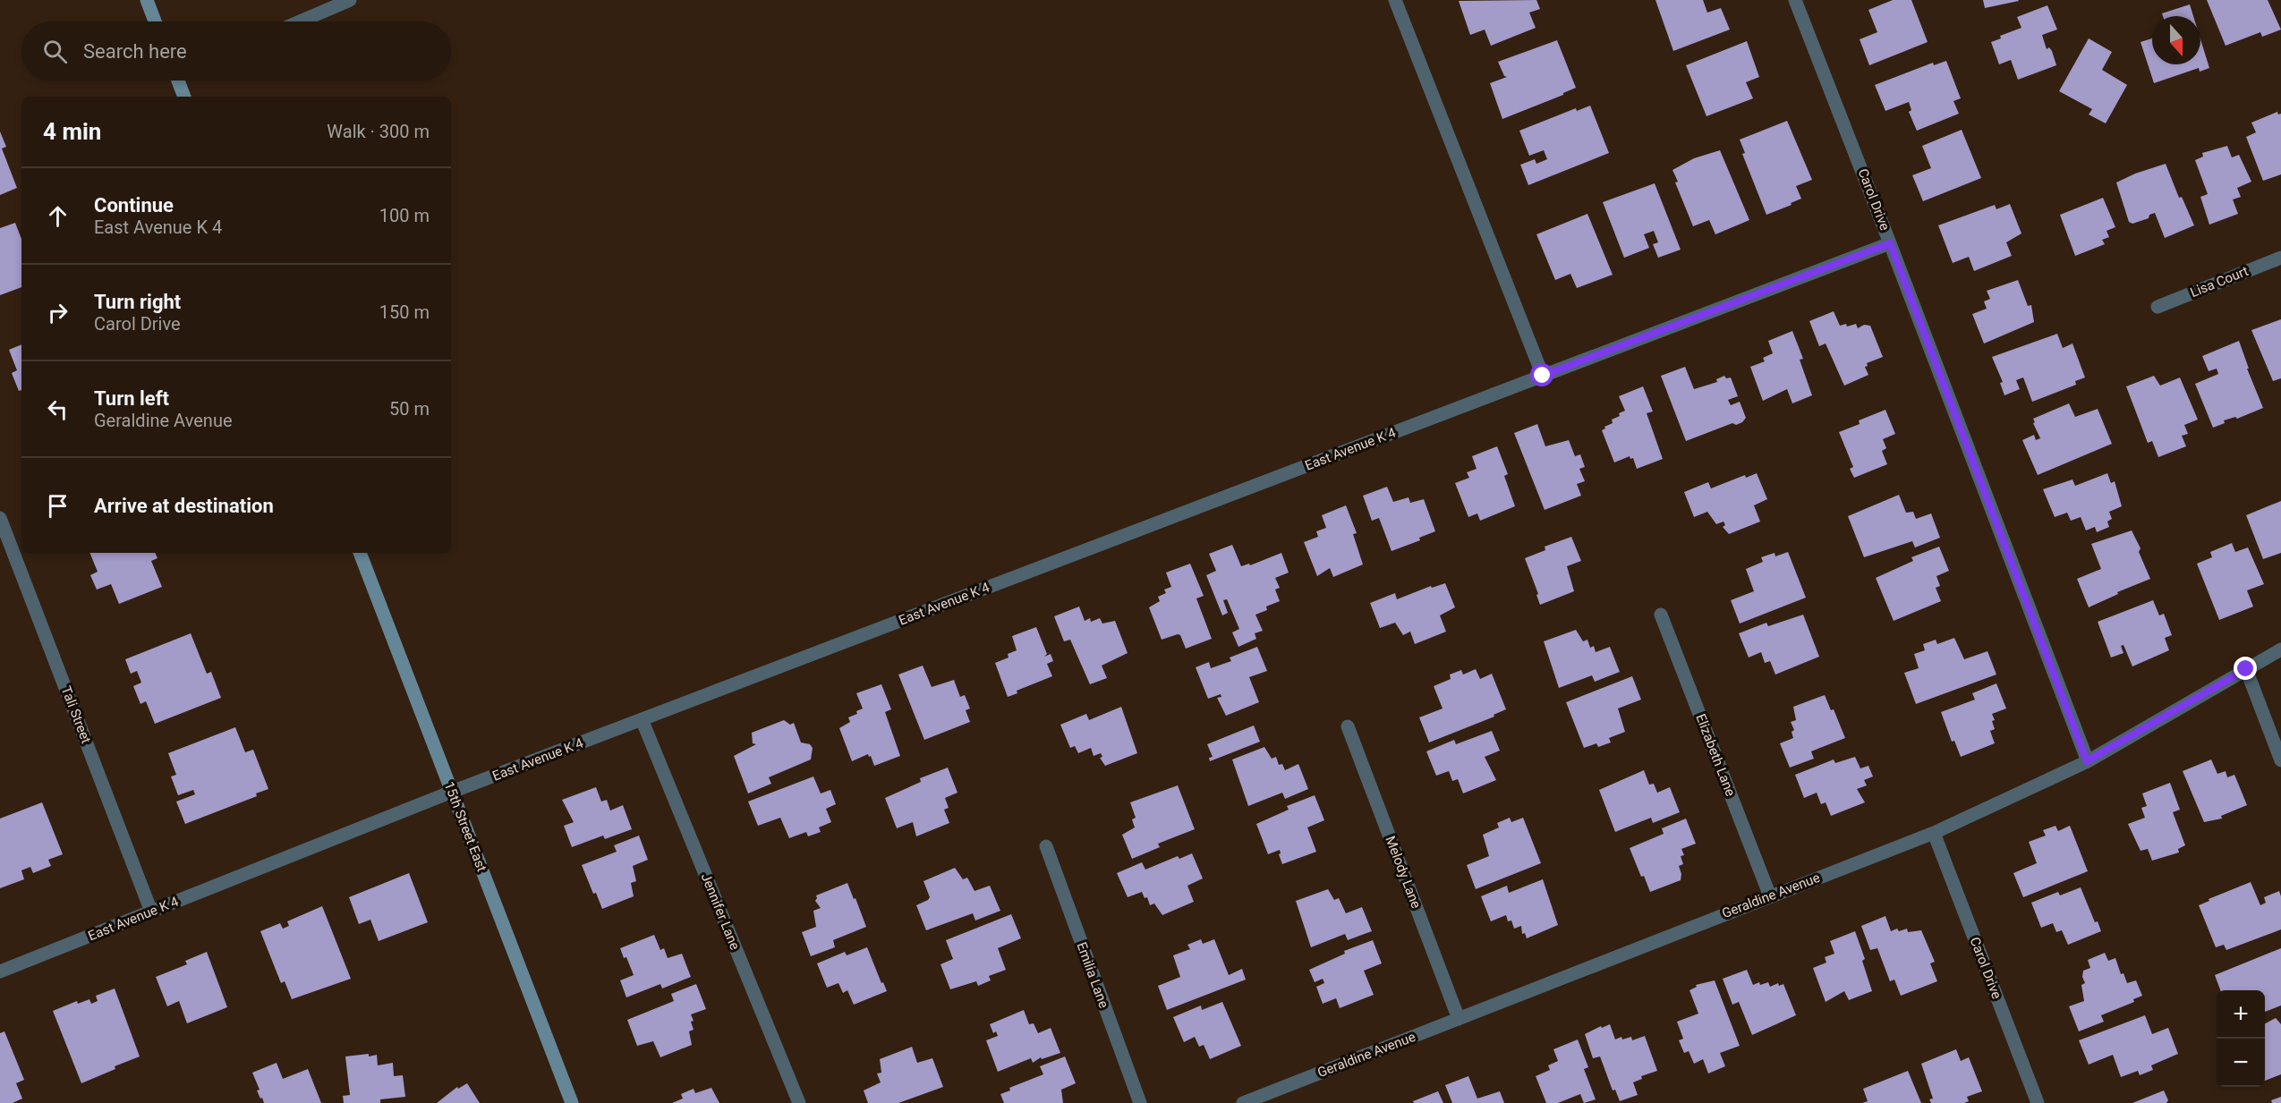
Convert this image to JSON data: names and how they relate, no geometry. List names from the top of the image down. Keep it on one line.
{"streets":{"street":["Carol Drive","Lisa Court","East Avenue K 4","Tali Street","Elizabeth Lane","15th Street East","Melody Lane","Geraldine Avenue","Jennifer Lane","Emilia Lane"]},"crossings":[["Carol Drive","East Avenue K 4"],["Carol Drive","Geraldine Avenue"],["East Avenue K 4","Tali Street"],["East Avenue K 4","15th Street East"],["East Avenue K 4","Jennifer Lane"],["Elizabeth Lane","Geraldine Avenue"],["Melody Lane","Geraldine Avenue"]],"north":"bottom","page":{"search":"Search here","heading":["4 min","Walk · 300 m"],"list":[["Continue","East Avenue K 4","100 m"],["Turn right","Carol Drive","150 m"],["Turn left","Geraldine Avenue","50 m"],"Arrive at destination"],"map_buttons":["+","−"]}}
